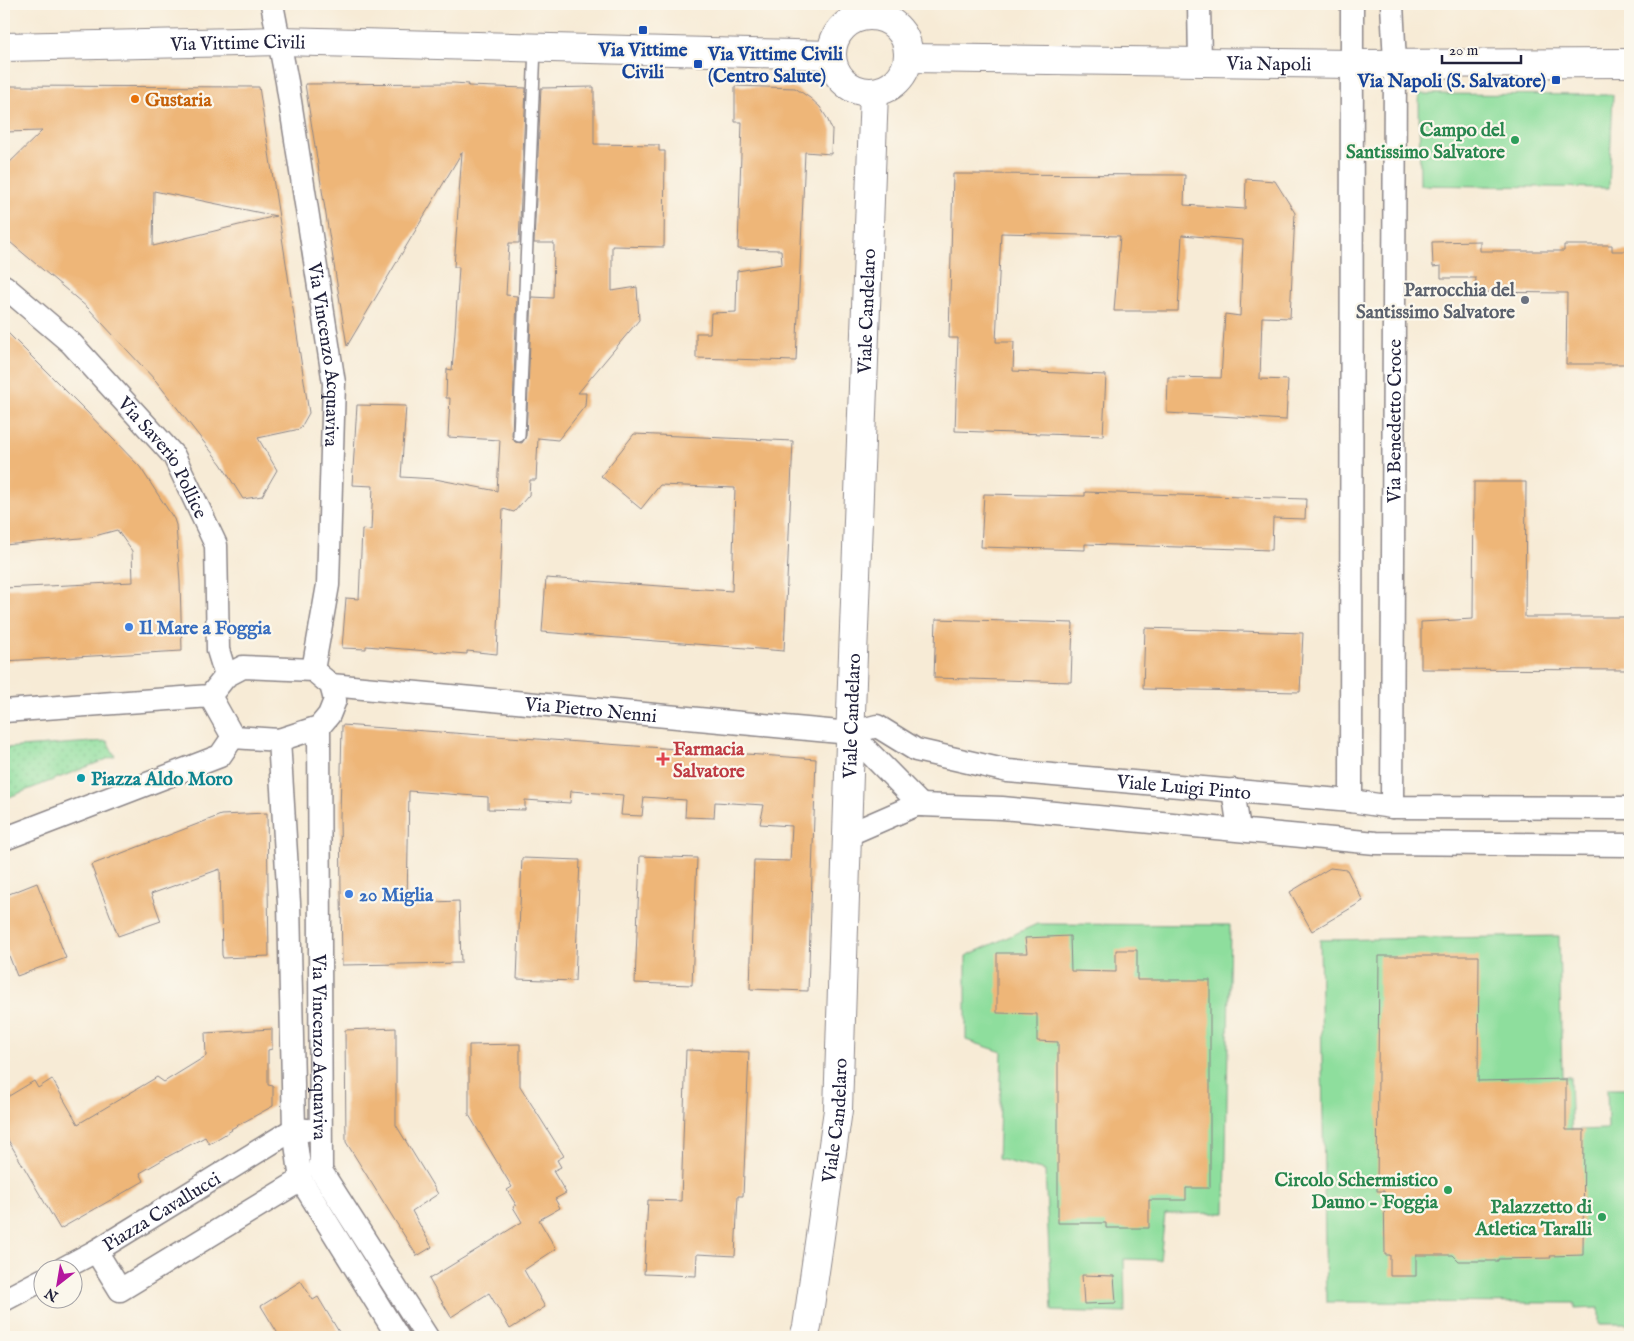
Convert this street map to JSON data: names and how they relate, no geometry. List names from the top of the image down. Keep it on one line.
{"streets":{"main road":["Via Vittime Civili","Via Napoli","Viale Candelaro"],"street":["Via Vincenzo Acquaviva","Via Benedetto Croce","Via Saverio Pollice","Via Pietro Nenni","Viale Luigi Pinto","Piazza Cavallucci"]},"crossings":[["Via Vittime Civili","Via Napoli"],["Via Vittime Civili","Viale Candelaro"],["Via Vittime Civili","Via Vincenzo Acquaviva"],["Via Napoli","Viale Candelaro"],["Via Napoli","Via Benedetto Croce"],["Viale Candelaro","Via Pietro Nenni"],["Viale Candelaro","Viale Luigi Pinto"],["Via Vincenzo Acquaviva","Via Saverio Pollice"],["Via Vincenzo Acquaviva","Via Pietro Nenni"],["Via Vincenzo Acquaviva","Piazza Cavallucci"],["Via Benedetto Croce","Viale Luigi Pinto"],["Via Saverio Pollice","Via Pietro Nenni"],["Via Pietro Nenni","Viale Luigi Pinto"]],"places":{"transit":["Via Vittime Civili","Via Vittime Civili (Centro Salute)","Via Napoli (S. Salvatore)"],"other":["Gustaria","Campo del Santissimo Salvatore","Parrocchia del Santissimo Salvatore","Il Mare a Foggia","Piazza Aldo Moro","20 Miglia","Circolo Schermistico Dauno - Foggia","Palazzetto di Atletica Taralli"],"health":["Farmacia Salvatore"]},"scale_bar":"20 m","north":"bottom left"}
